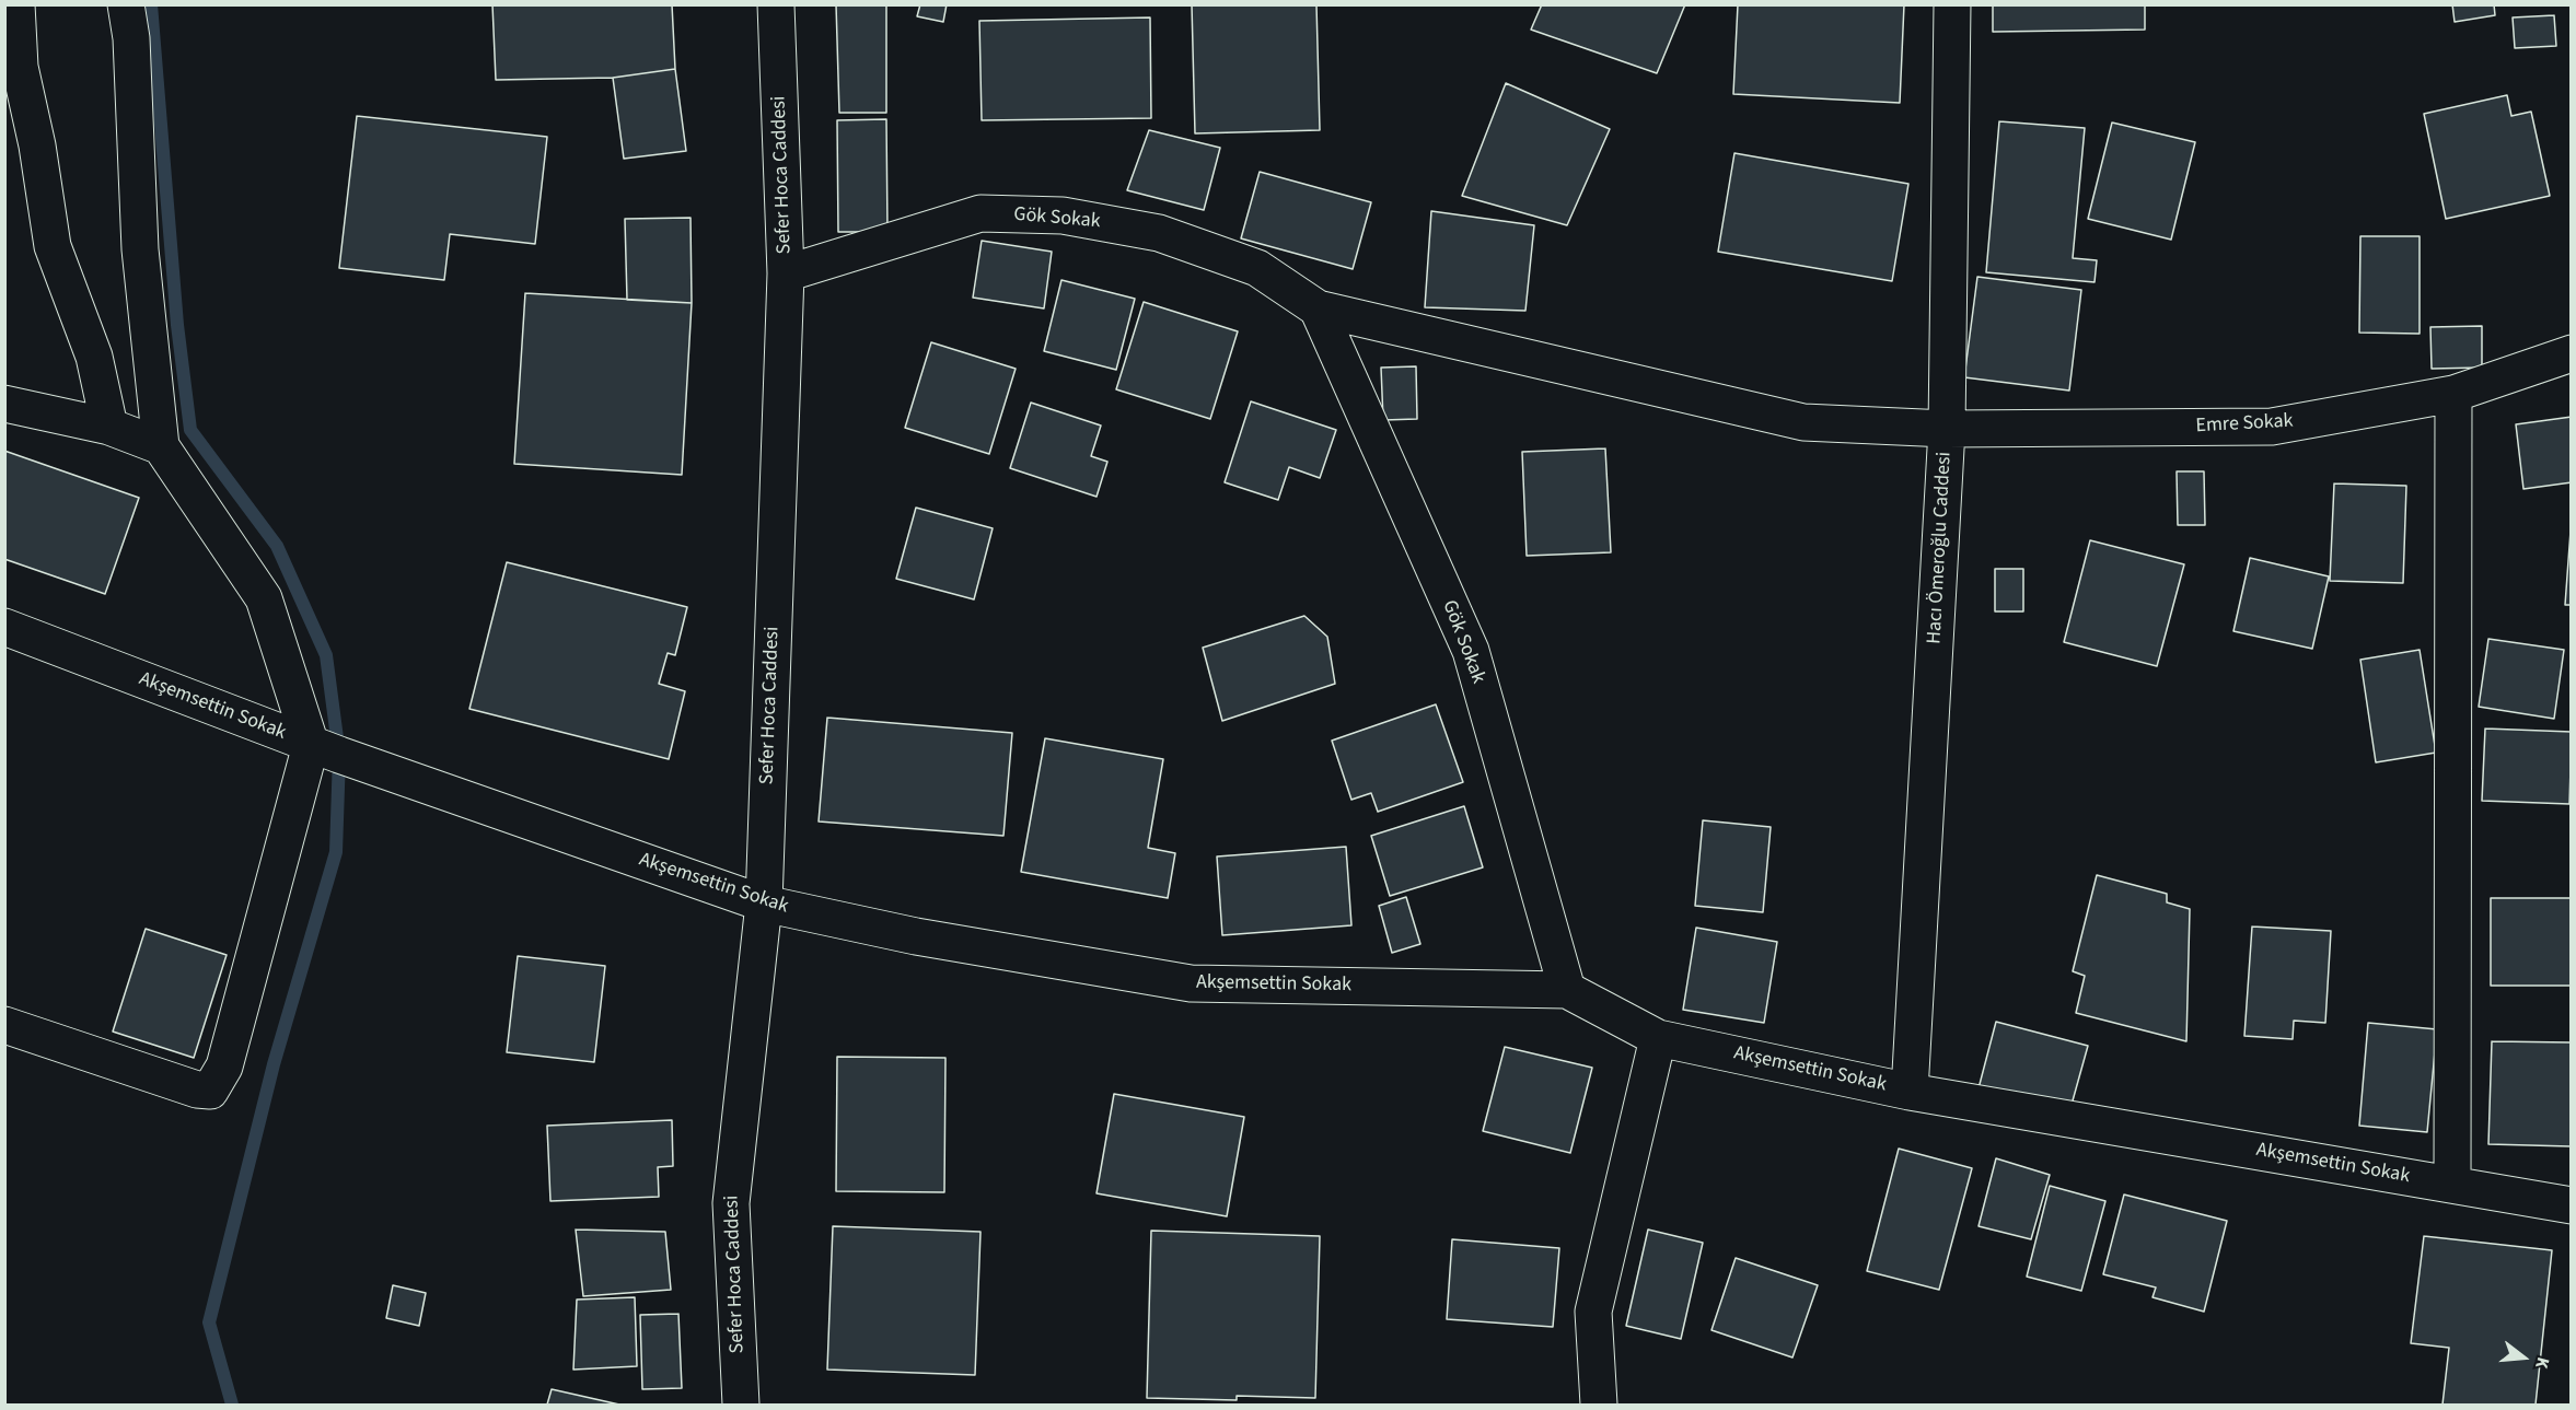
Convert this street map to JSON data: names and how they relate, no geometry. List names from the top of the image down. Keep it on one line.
{"streets":{"street":["Sefer Hoca Caddesi","Gök Sokak","Emre Sokak","Hacı Ömeroğlu Caddesi","Akşemsettin Sokak"]},"crossings":[["Sefer Hoca Caddesi","Gök Sokak"],["Sefer Hoca Caddesi","Akşemsettin Sokak"],["Gök Sokak","Emre Sokak"],["Gök Sokak","Hacı Ömeroğlu Caddesi"],["Gök Sokak","Akşemsettin Sokak"],["Emre Sokak","Hacı Ömeroğlu Caddesi"],["Hacı Ömeroğlu Caddesi","Akşemsettin Sokak"]],"north":"right"}
